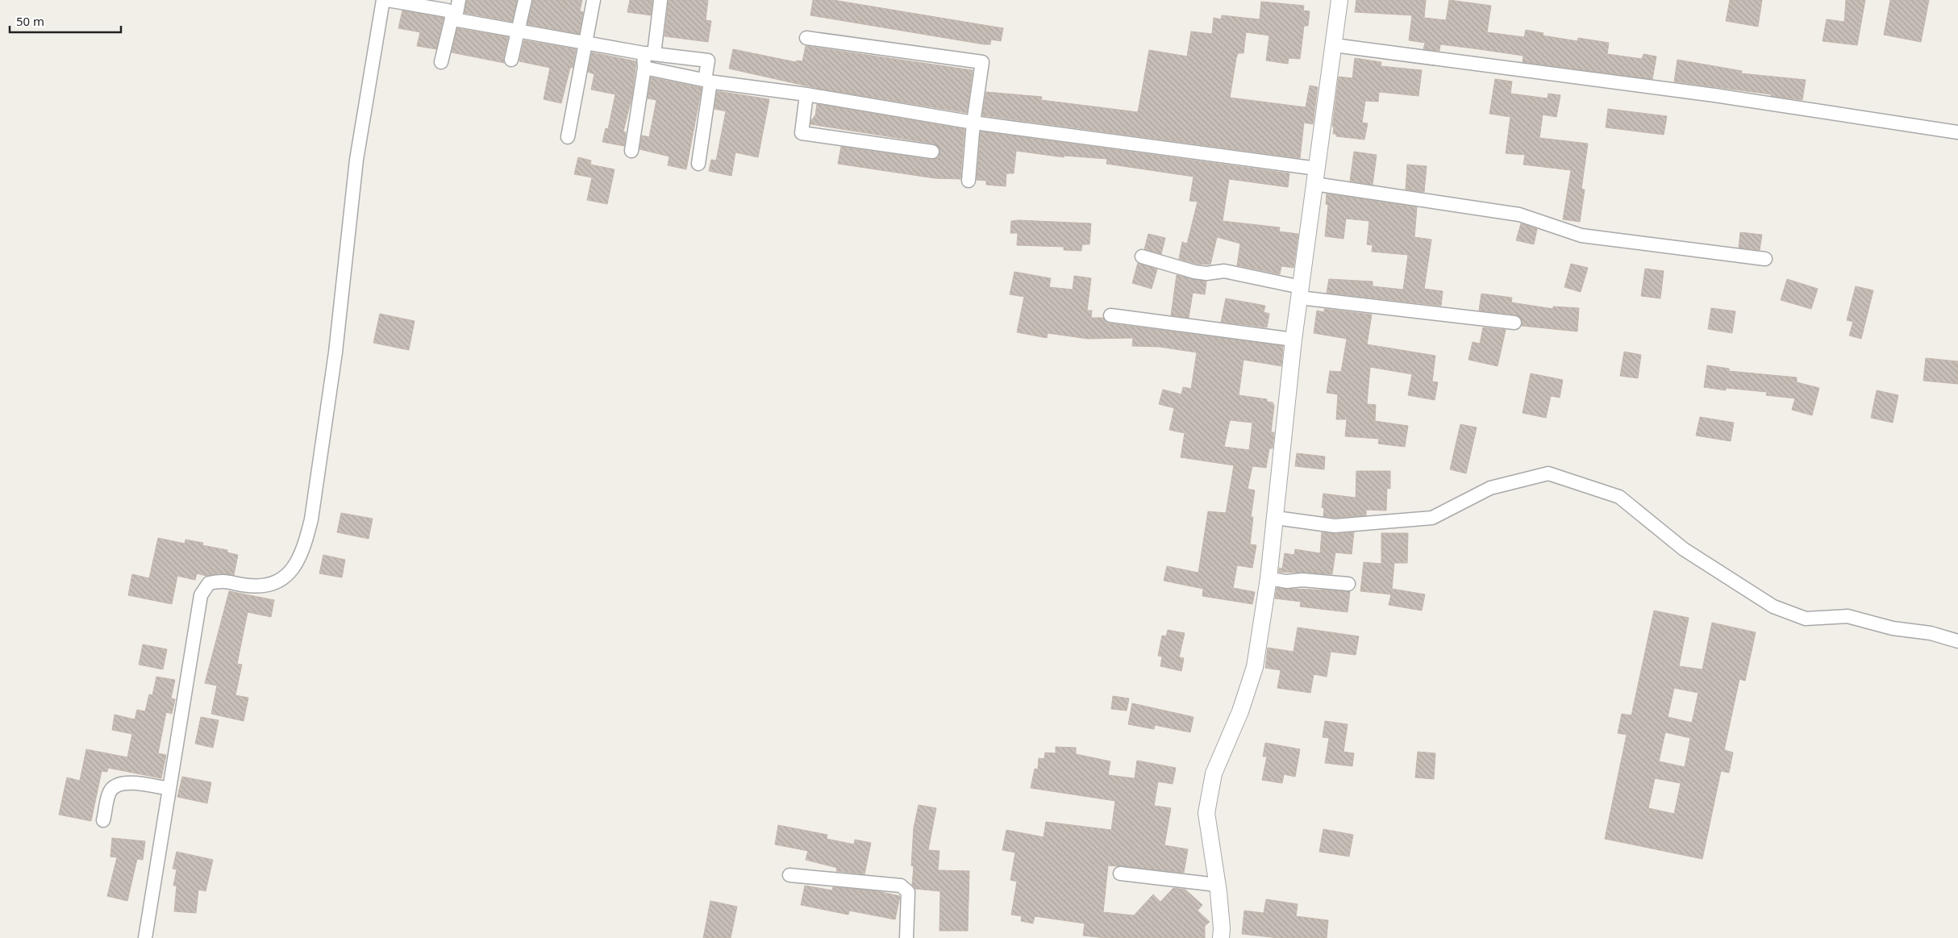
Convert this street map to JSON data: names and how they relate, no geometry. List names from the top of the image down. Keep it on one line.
{"scale_bar":"50 m"}
